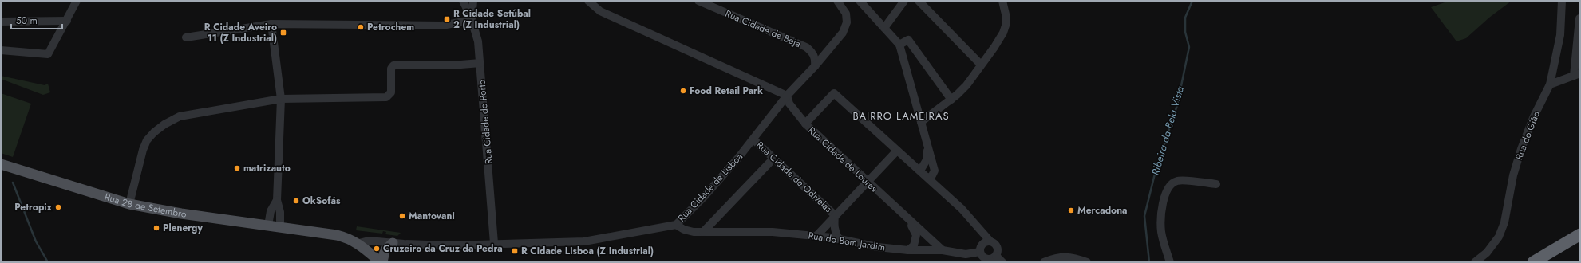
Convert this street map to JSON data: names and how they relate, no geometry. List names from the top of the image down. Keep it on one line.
{"streets":{"main road":["Rua 28 de Setembro"],"street":["Rua Cidade de Beja","Rua Cidade do Porto","Rua do Gião","Rua Cidade de Loures","Rua Cidade de Odivelas","Rua Cidade de Lisboa","Rua do Bom Jardim"]},"crossings":[["Rua Cidade de Beja","Rua Cidade de Lisboa"],["Rua Cidade do Porto","Rua Cidade de Lisboa"],["Rua Cidade de Loures","Rua Cidade de Lisboa"],["Rua Cidade de Odivelas","Rua Cidade de Lisboa"],["Rua Cidade de Lisboa","Rua 28 de Setembro"],["Rua Cidade de Lisboa","Rua do Bom Jardim"]],"districts":["BAIRRO LAMEIRAS"],"water":["Ribeira da Bela Vista"],"places":{"transit":["R Cidade Setúbal 2 (Z Industrial)","R Cidade Aveiro 11 (Z Industrial)","R Cidade Lisboa (Z Industrial)"],"other":["Petrochem","Food Retail Park","matrizauto","OkSofás","Petropix","Mercadona","Mantovani","Plenergy","Cruzeiro da Cruz da Pedra"]},"scale_bar":"50 m"}
